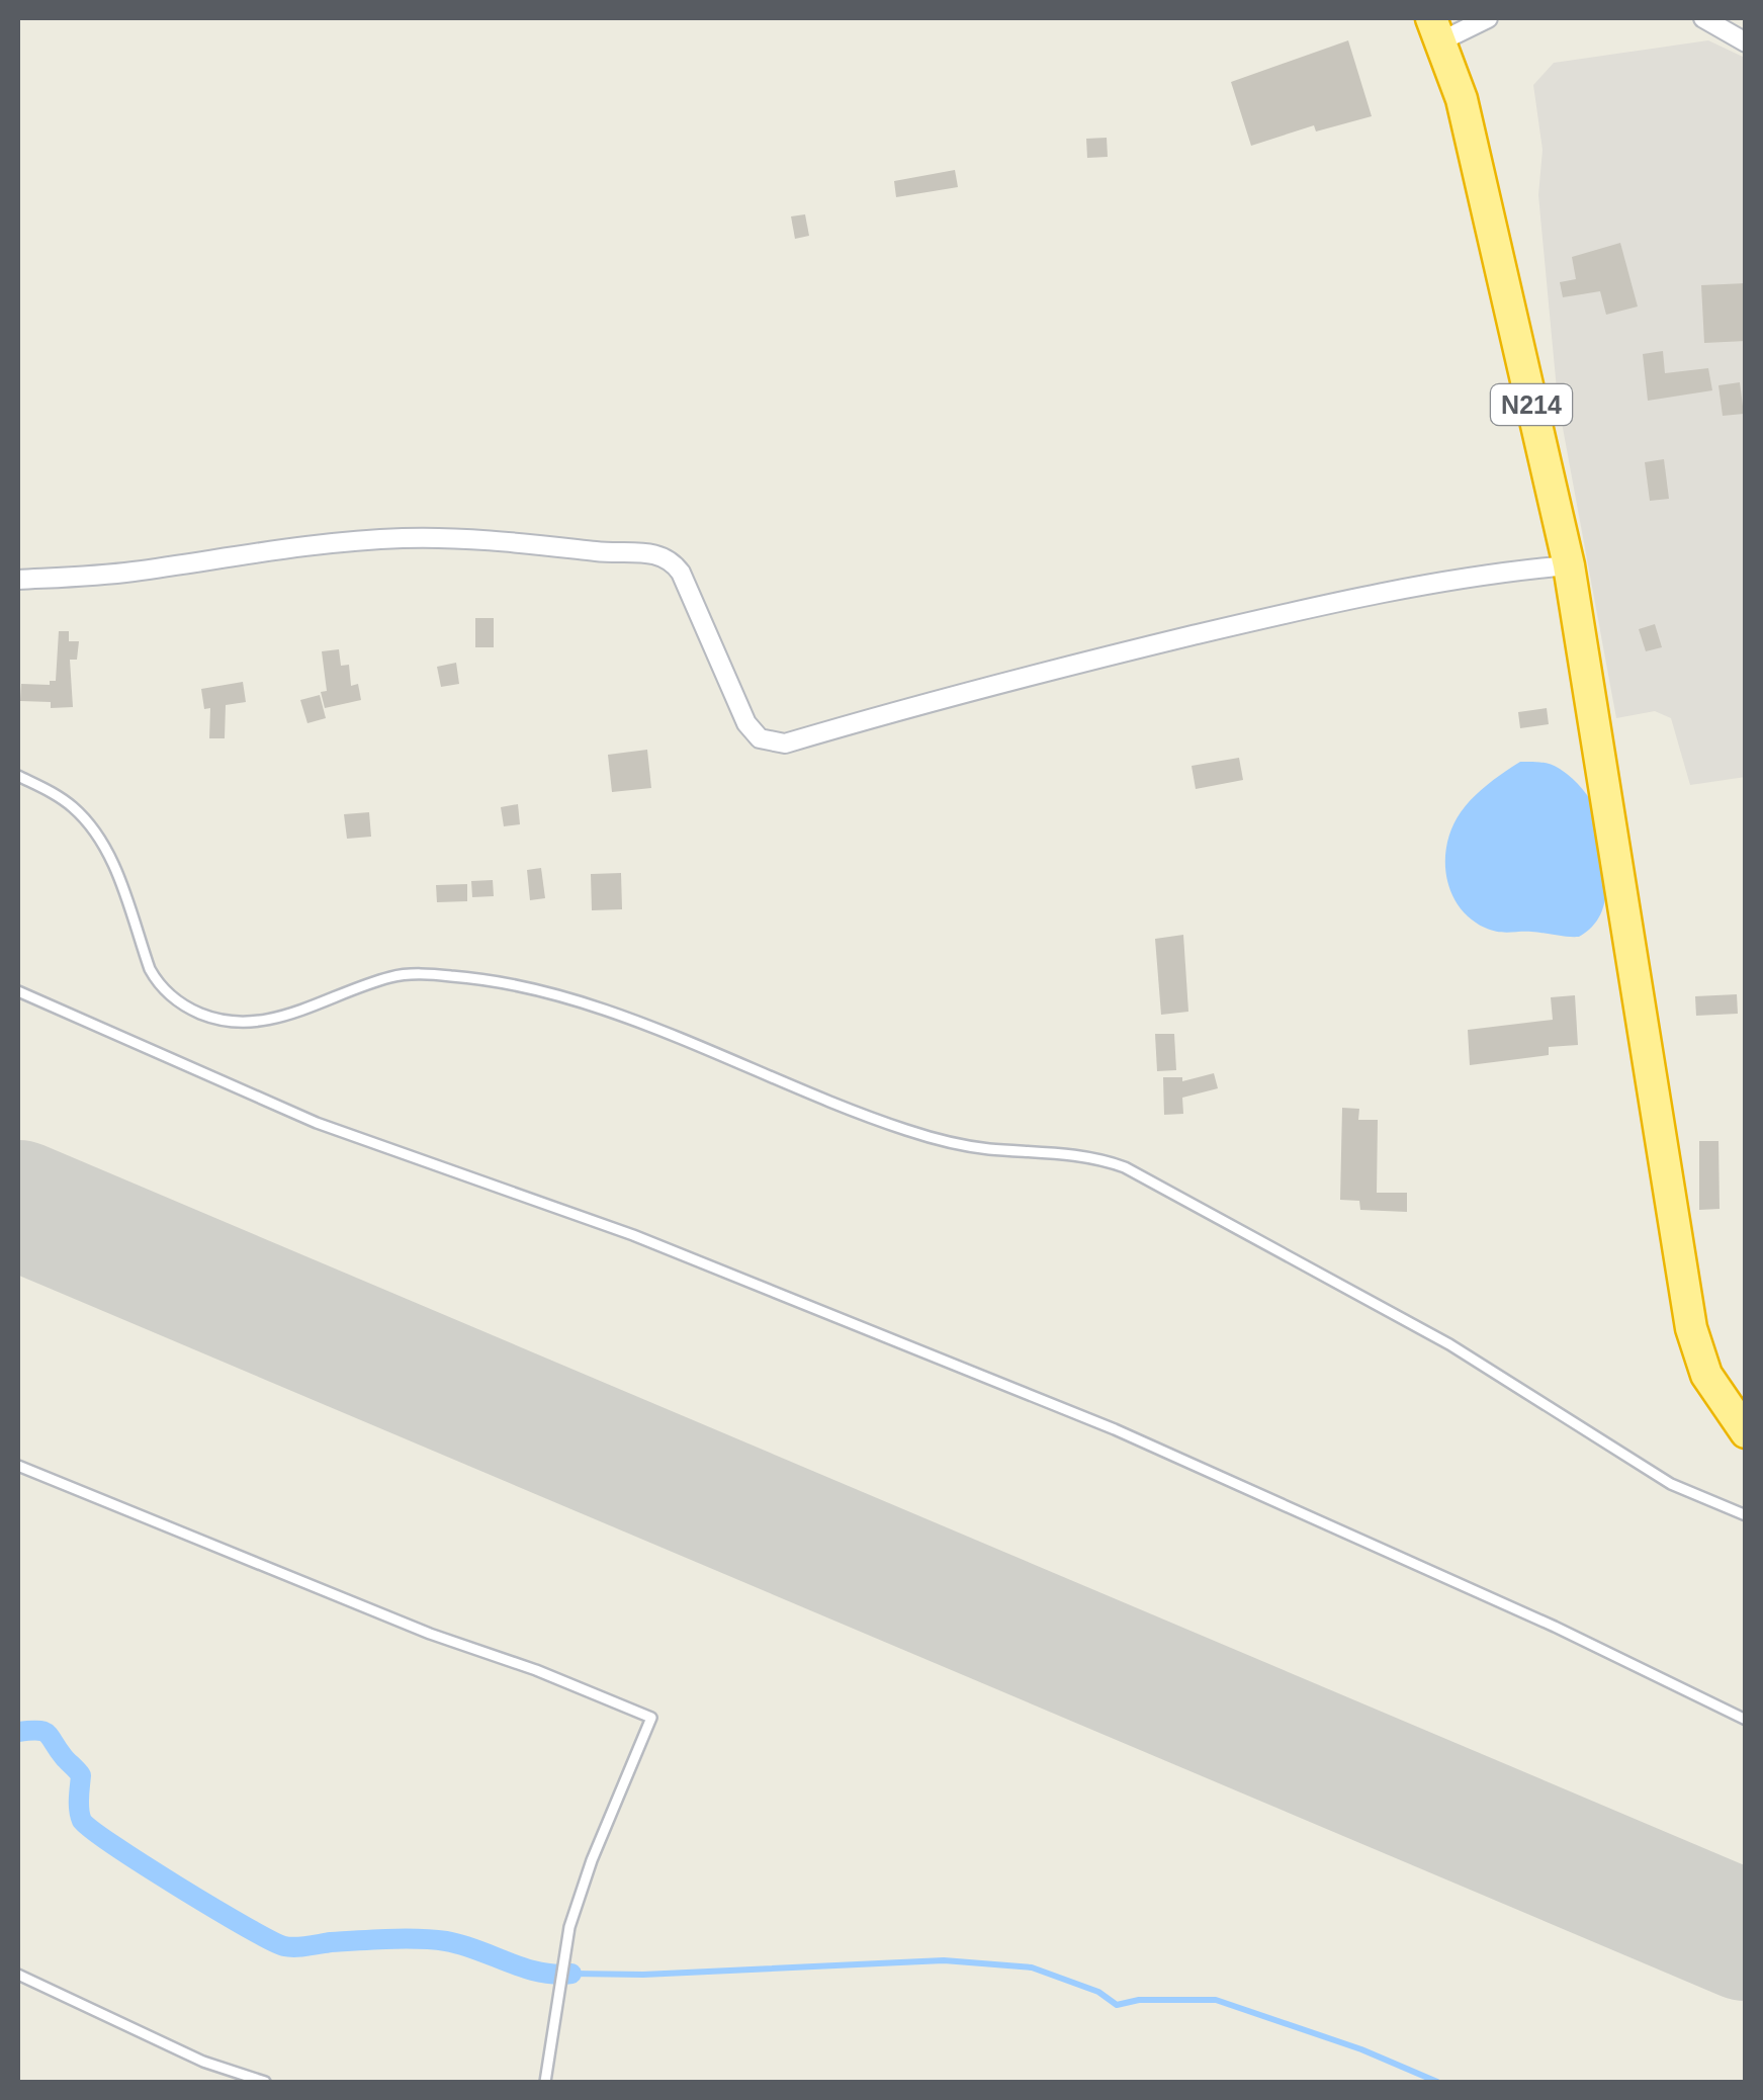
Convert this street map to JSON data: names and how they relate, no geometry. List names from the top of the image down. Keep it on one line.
{"streets":{"highway":["N214"]}}
